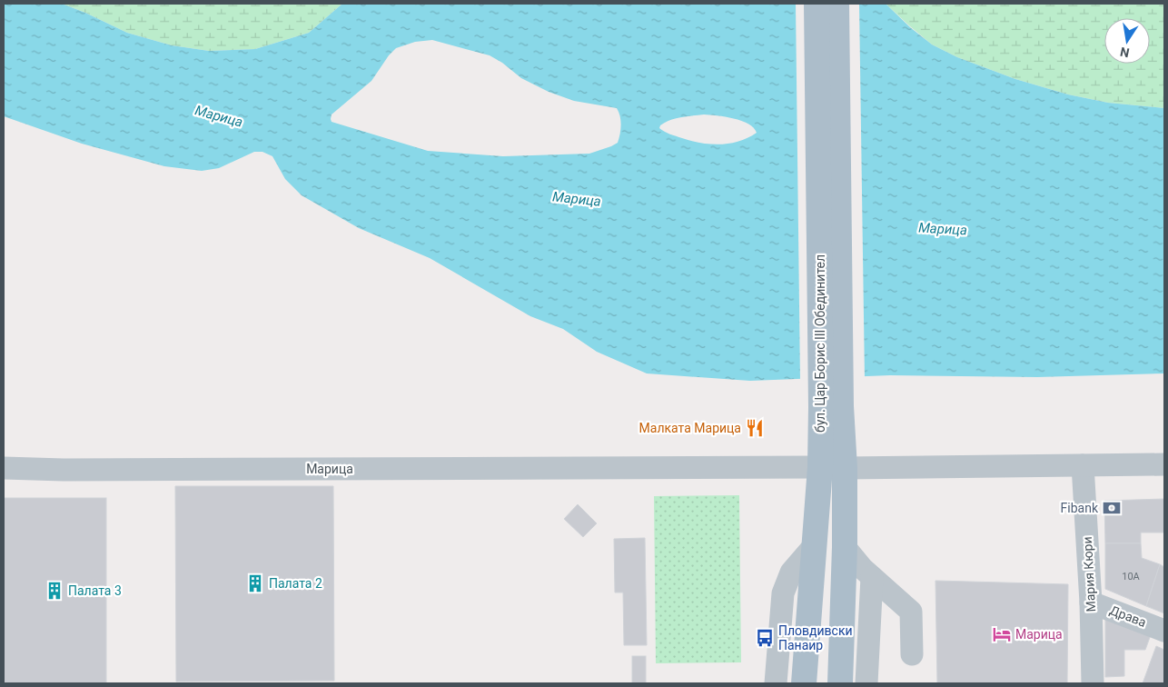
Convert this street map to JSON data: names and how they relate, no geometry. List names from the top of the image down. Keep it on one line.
{"streets":{"main road":["бул. Цар Борис III Обединител"],"street":["Марица","Мария Кюри","Драва"]},"crossings":[["бул. Цар Борис III Обединител","Марица"],["Мария Кюри","Драва"]],"water":["Марица"],"places":{"restaurant":["Малката Марица"],"bank":["Fibank"],"building":["Палата 2","Палата 3"],"hotel":["Марица"],"bus stop":["Пловдивски Панаир"]},"house_numbers":["10А"],"north":"bottom"}
